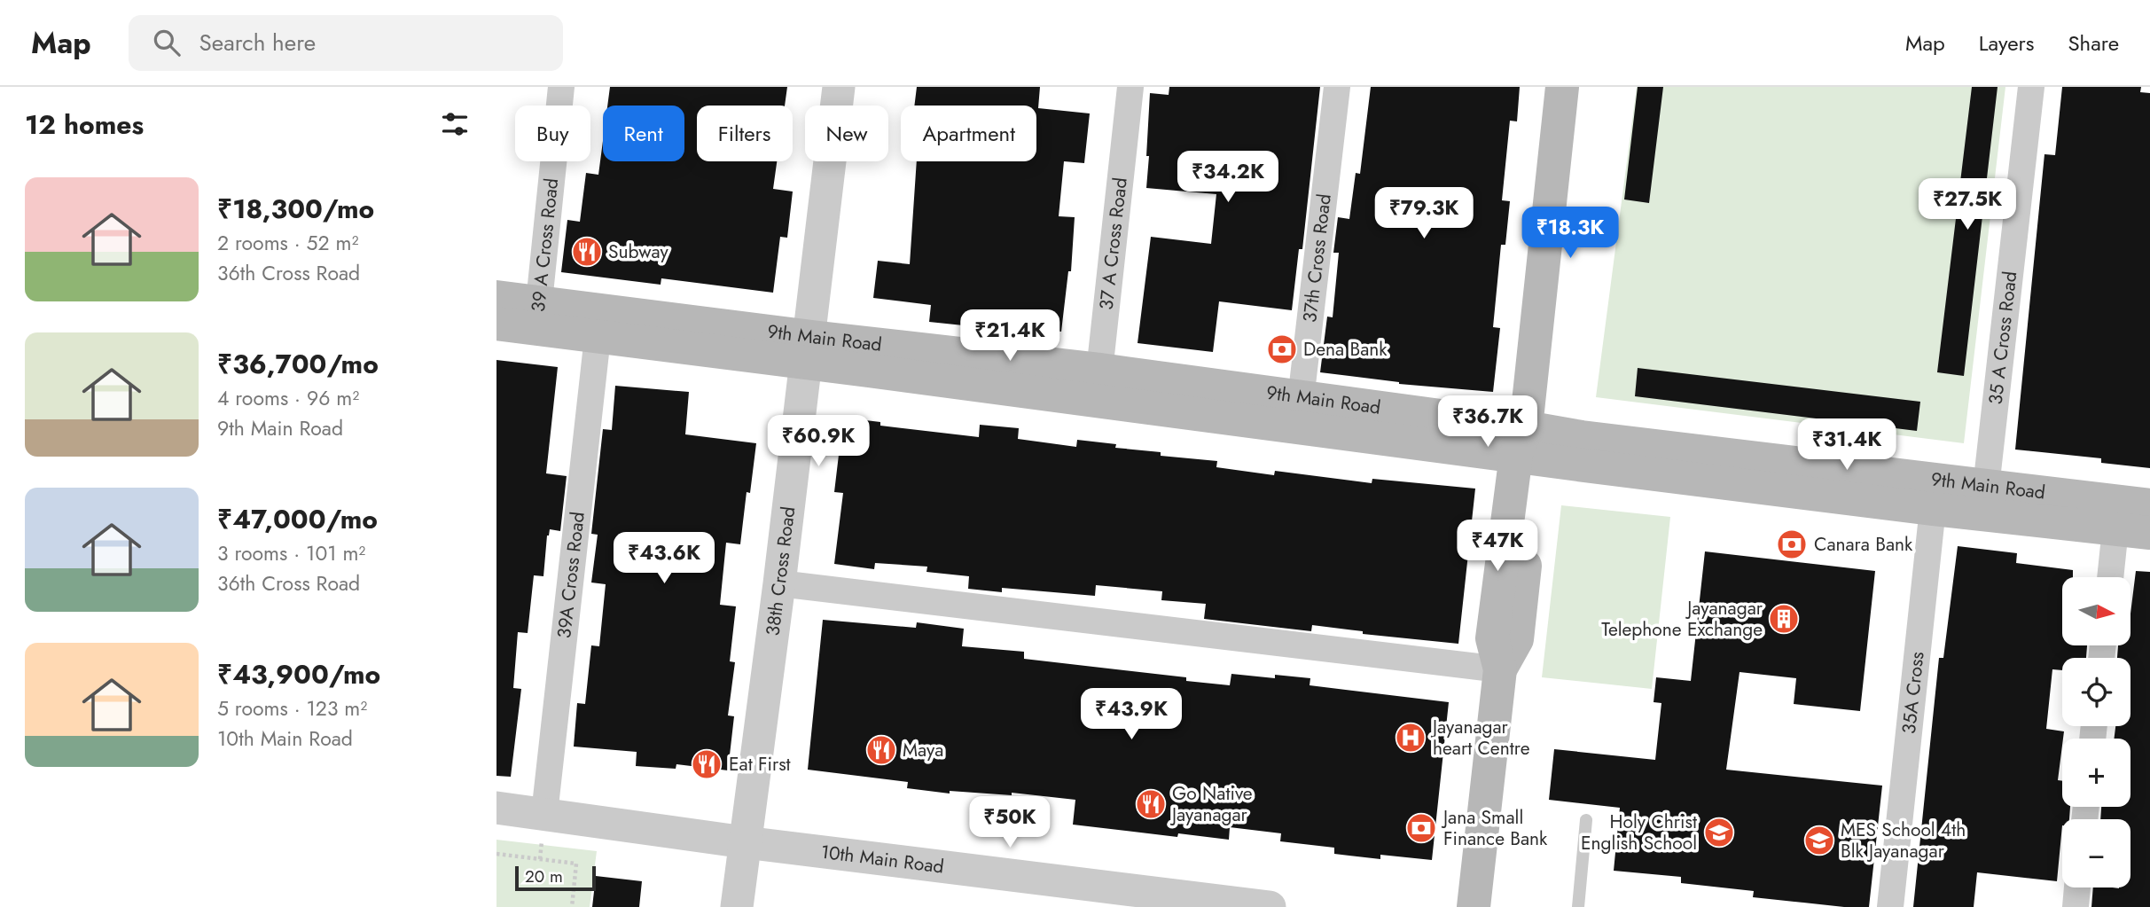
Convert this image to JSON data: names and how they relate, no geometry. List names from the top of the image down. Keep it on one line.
{"streets":{"main road":["9th Main Road"],"street":["37 A Cross Road","39 A Cross Road","37th Cross Road","35 A Cross Road","38th Cross Road","39A Cross Road","35A Cross","10th Main Road"]},"crossings":[["37 A Cross Road","9th Main Road"],["39 A Cross Road","9th Main Road"],["37th Cross Road","9th Main Road"],["35 A Cross Road","9th Main Road"],["9th Main Road","38th Cross Road"],["9th Main Road","39A Cross Road"],["9th Main Road","35A Cross"],["38th Cross Road","10th Main Road"],["39A Cross Road","10th Main Road"]],"places":{"restaurant":["Subway","Maya","Eat First","Go Native Jayanagar"],"bank":["Dena Bank","Canara Bank","Jana Small Finance Bank"],"building":["Jayanagar Telephone Exchange"],"hospital":["Jayanagar heart Centre"],"school or university":["Holy Christ English School","MES School 4th Blk Jayanagar"]},"scale_bar":"20 m","north":"right","page":{"header":"Map","search":"Search here","nav":["Map","Layers","Share"],"heading":"12 homes","chip":["Buy","Rent","Filters","New","Apartment"],"price":["₹34.2K","₹27.5K","₹79.3K","₹18.3K","₹21.4K","₹36.7K","₹60.9K","₹31.4K","₹47K","₹43.6K","₹43.9K","₹50K"],"list":[{"name":"₹18,300/mo","note":"2 rooms · 52 m² · 36th Cross Road"},{"name":"₹36,700/mo","note":"4 rooms · 96 m² · 9th Main Road"},{"name":"₹47,000/mo","note":"3 rooms · 101 m² · 36th Cross Road"},{"name":"₹43,900/mo","note":"5 rooms · 123 m² · 10th Main Road"}],"map_buttons":["+","−"],"scale":"20 m"}}
